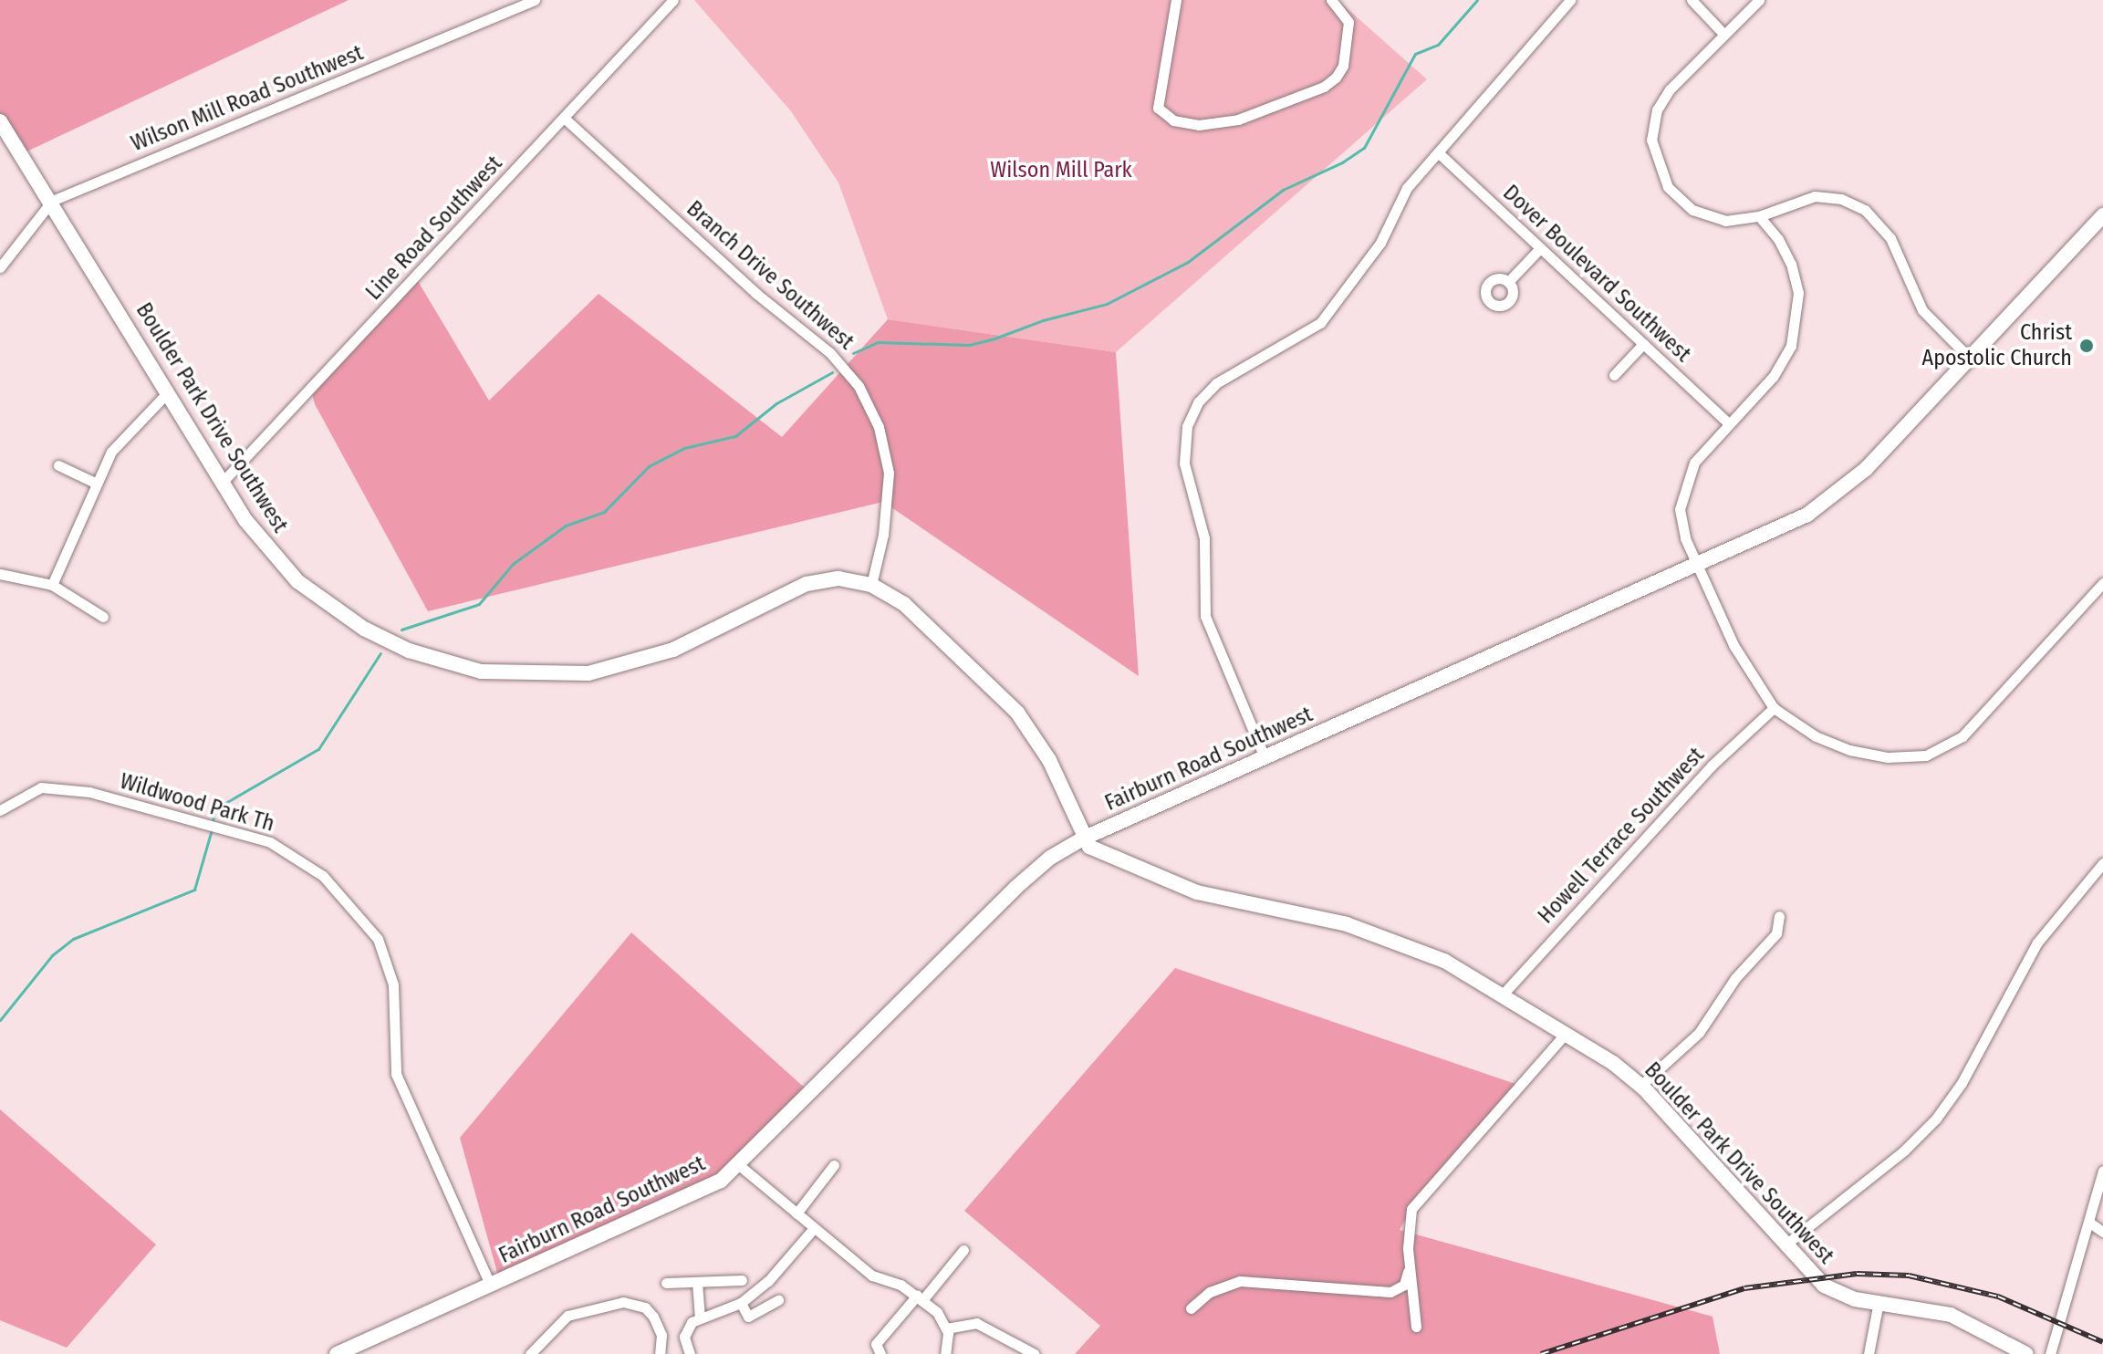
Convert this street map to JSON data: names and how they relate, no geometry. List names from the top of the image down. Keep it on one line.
{"streets":{"street":["Wilson Mill Road Southwest","Line Road Southwest","Dover Boulevard Southwest","Branch Drive Southwest","Boulder Park Drive Southwest","Fairburn Road Southwest","Wildwood Park Th","Howell Terrace Southwest"]},"crossings":[["Wilson Mill Road Southwest","Boulder Park Drive Southwest"],["Line Road Southwest","Branch Drive Southwest"],["Line Road Southwest","Boulder Park Drive Southwest"],["Branch Drive Southwest","Boulder Park Drive Southwest"],["Boulder Park Drive Southwest","Fairburn Road Southwest"],["Boulder Park Drive Southwest","Howell Terrace Southwest"],["Fairburn Road Southwest","Wildwood Park Th"]],"parks":["Wilson Mill Park"],"places":["Christ Apostolic Church"]}
